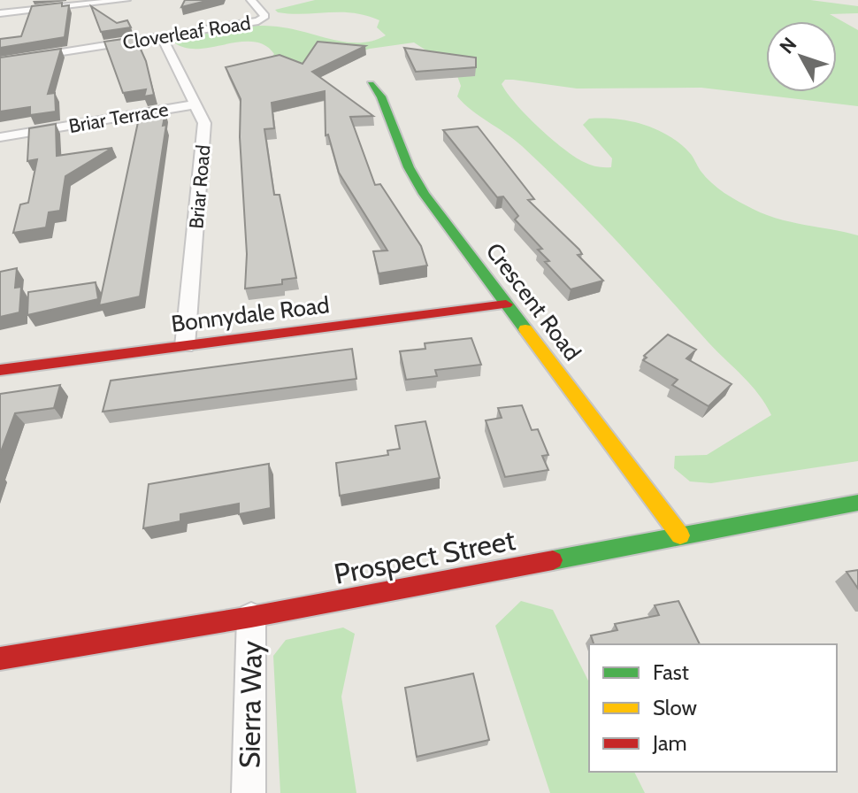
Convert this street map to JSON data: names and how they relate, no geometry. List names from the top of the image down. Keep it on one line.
{"streets":{"street":["Cloverleaf Road","Briar Terrace","Briar Road","Crescent Road","Bonnydale Road","Prospect Street","Sierra Way"]},"crossings":[["Cloverleaf Road","Briar Road"],["Briar Terrace","Briar Road"],["Briar Road","Bonnydale Road"],["Crescent Road","Bonnydale Road"],["Crescent Road","Prospect Street"],["Prospect Street","Sierra Way"]],"legend":["Fast","Slow","Jam"],"north":"top left"}
